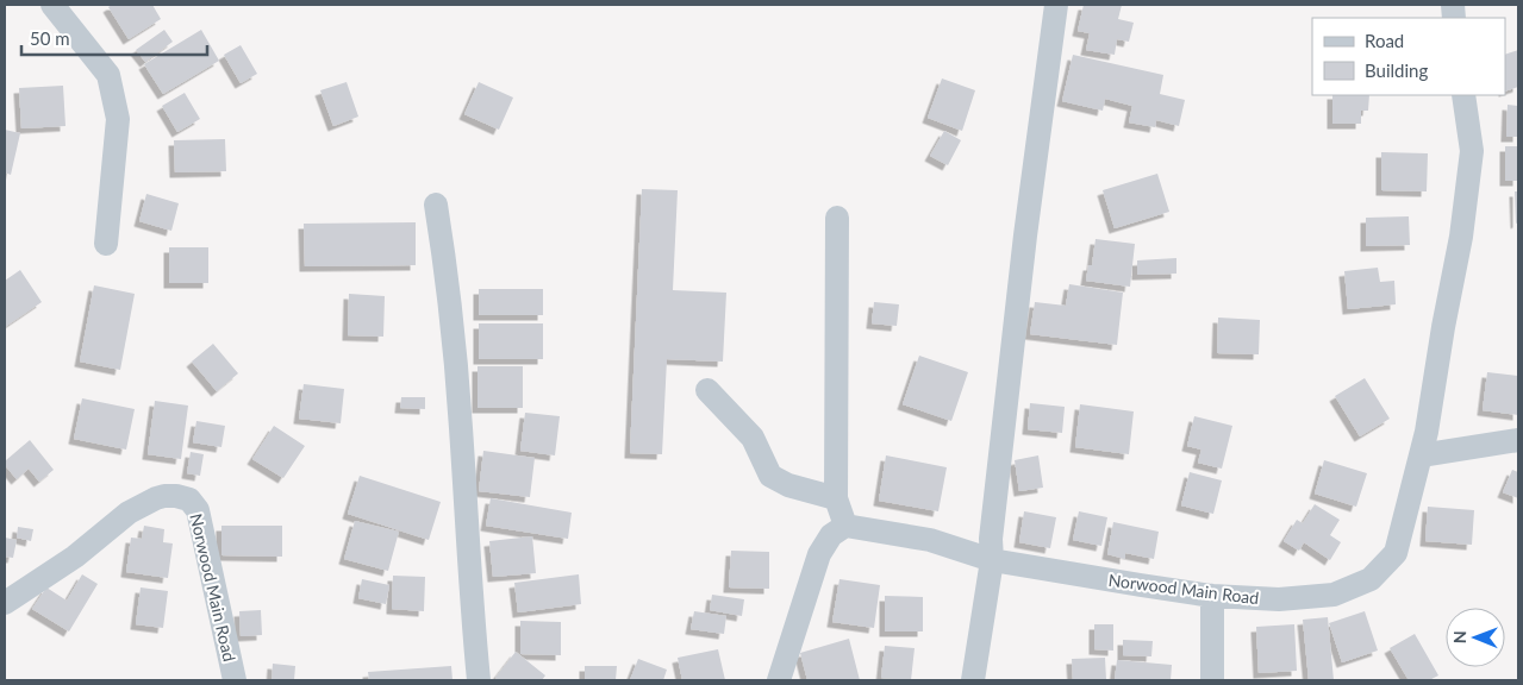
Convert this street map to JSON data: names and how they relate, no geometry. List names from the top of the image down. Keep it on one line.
{"streets":{"street":["Norwood Main Road"]},"legend":["Road","Building"],"scale_bar":"50 m","north":"left"}
